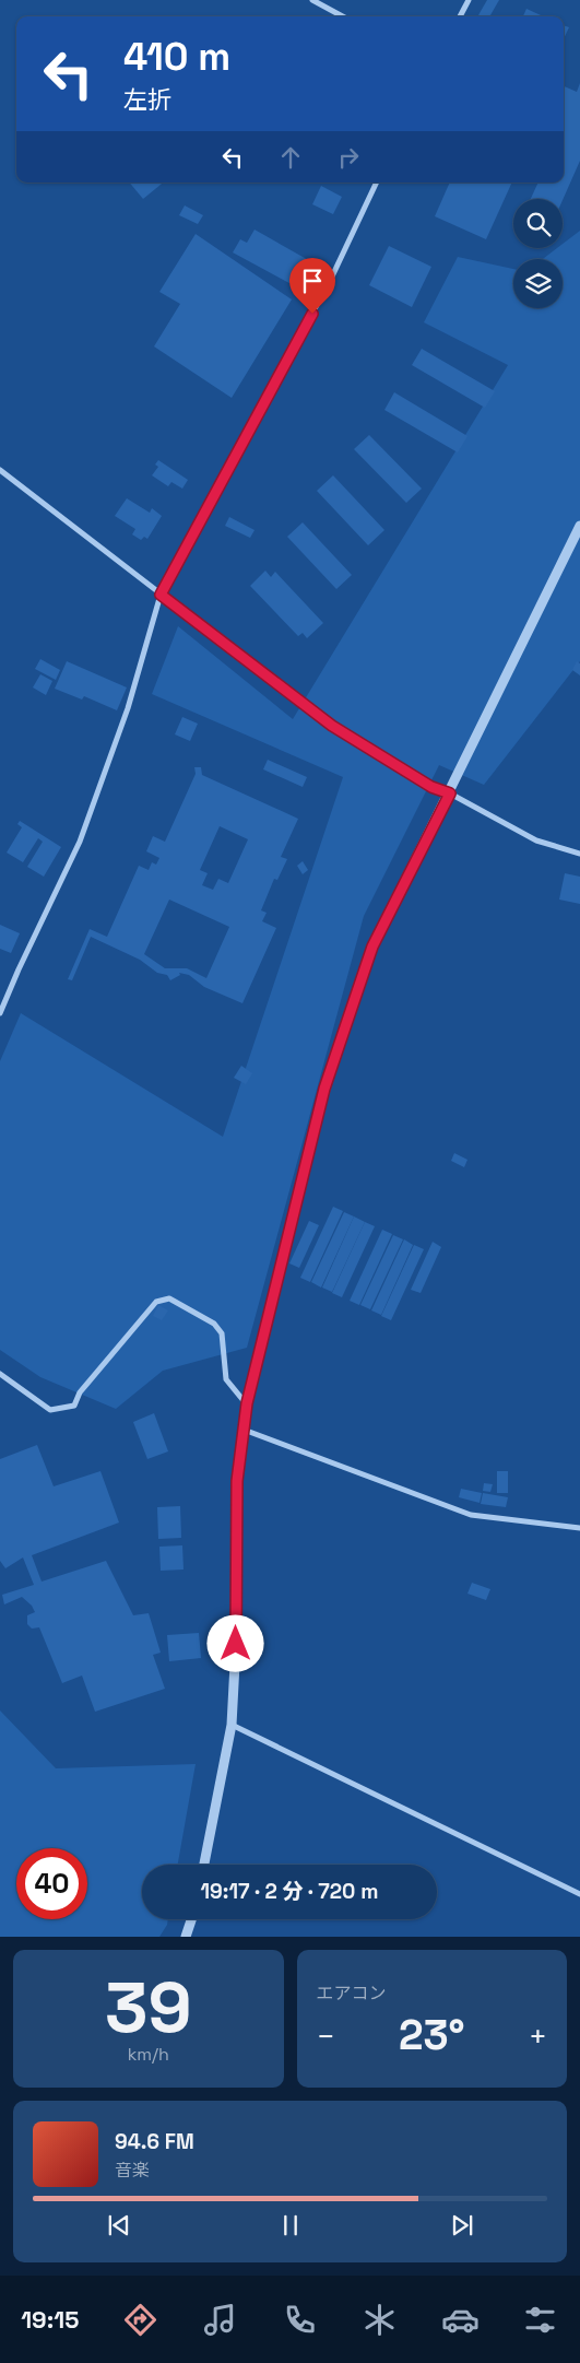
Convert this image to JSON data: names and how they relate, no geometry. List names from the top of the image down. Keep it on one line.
{"page":{"turn":["410 m","左折"],"limit":"40","trip":"19:17 · 2 分 · 720 m","tile":[["39","km/h"],"エアコン"],"heat":["−","23°","+"],"song":["94.6 FM","音楽"],"tabs":"19:15"}}
